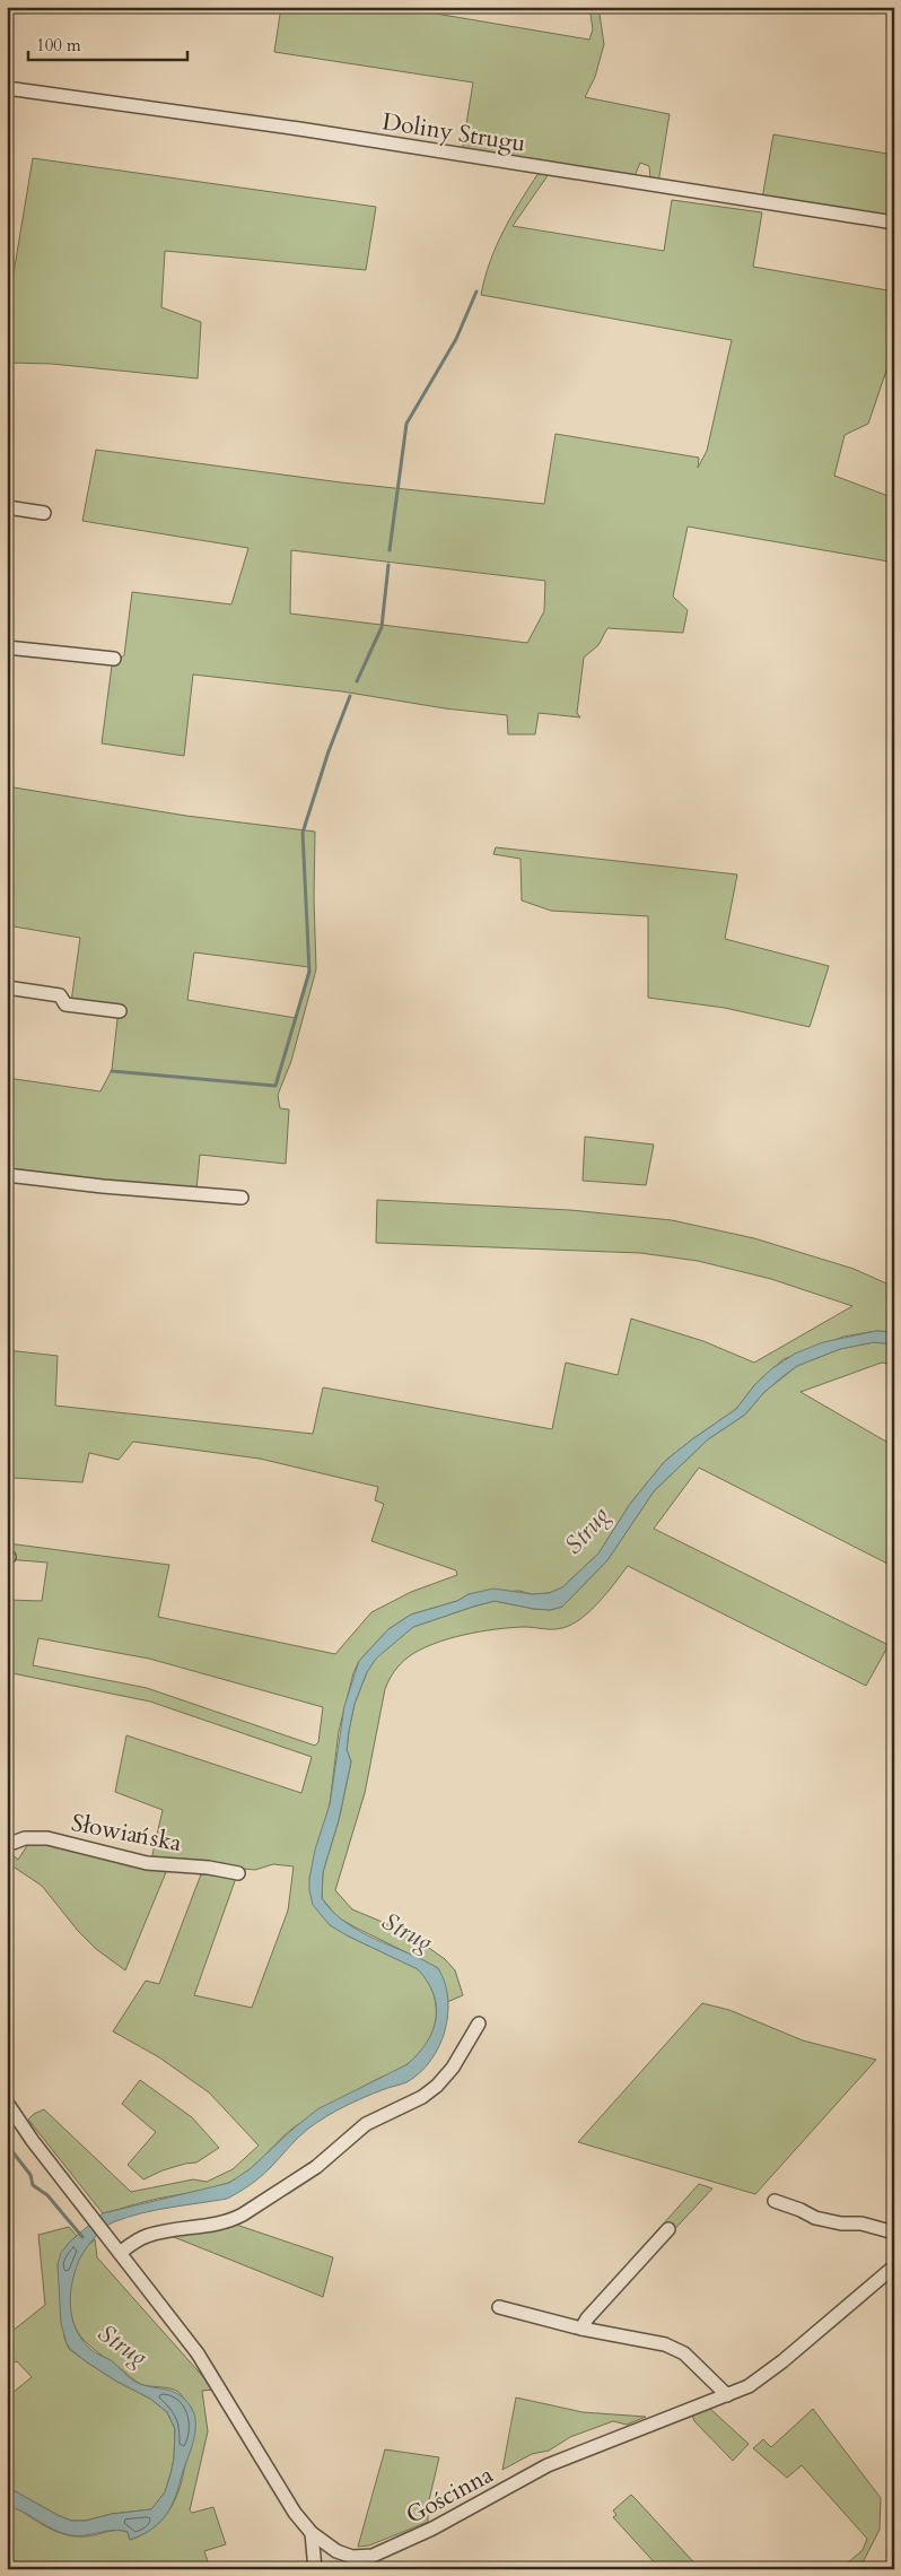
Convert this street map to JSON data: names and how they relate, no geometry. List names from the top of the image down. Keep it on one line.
{"streets":{"street":["Doliny Strugu","Słowiańska","Gościnna"]},"water":["Strug"],"scale_bar":"100 m"}
